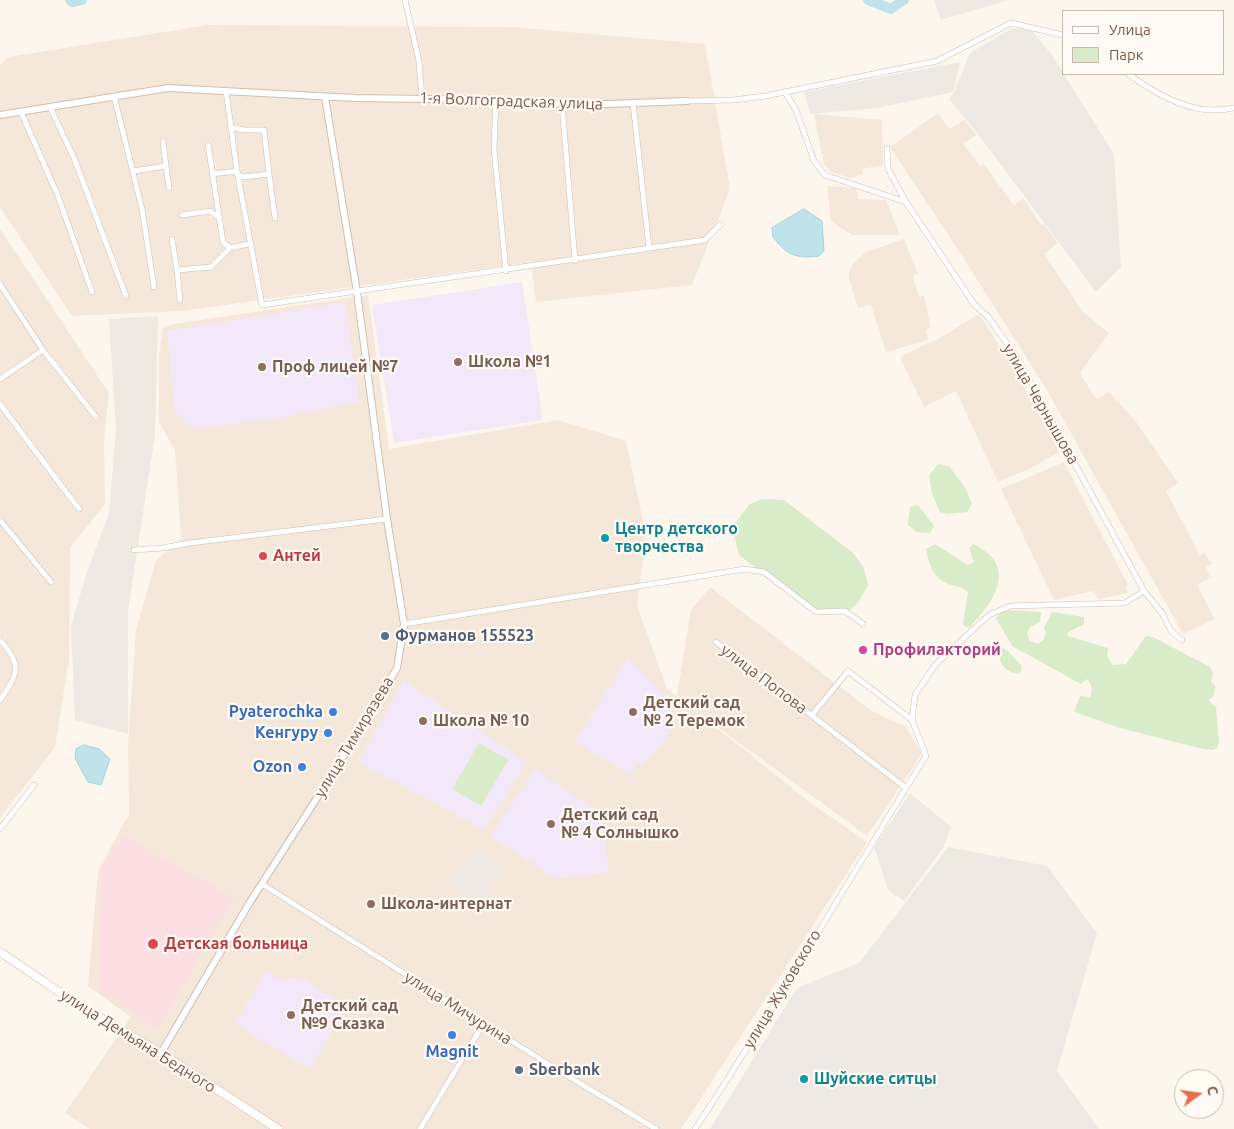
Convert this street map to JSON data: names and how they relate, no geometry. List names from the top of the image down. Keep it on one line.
{"streets":{"main road":["улица Демьяна Бедного"],"street":["1-я Волгоградская улица","улица Чернышова","улица Попова","улица Тимирязева","улица Жуковского","улица Мичурина"]},"crossings":[["1-я Волгоградская улица","улица Тимирязева"],["улица Попова","улица Жуковского"],["улица Тимирязева","улица Мичурина"],["улица Тимирязева","улица Демьяна Бедного"]],"places":["Школа №1","Проф лицей №7","Центр детского творчества","Антей","Фурманов 155523","Профилакторий","Pyaterochka","Детский сад № 2 Теремок","Школа № 10","Кенгуру","Ozon","Детский сад № 4 Солнышко","Школа-интернат","Детская больница","Детский сад №9 Сказка","Magnit","Sberbank","Шуйские ситцы"],"legend":["Улица","Парк"],"north":"right"}
